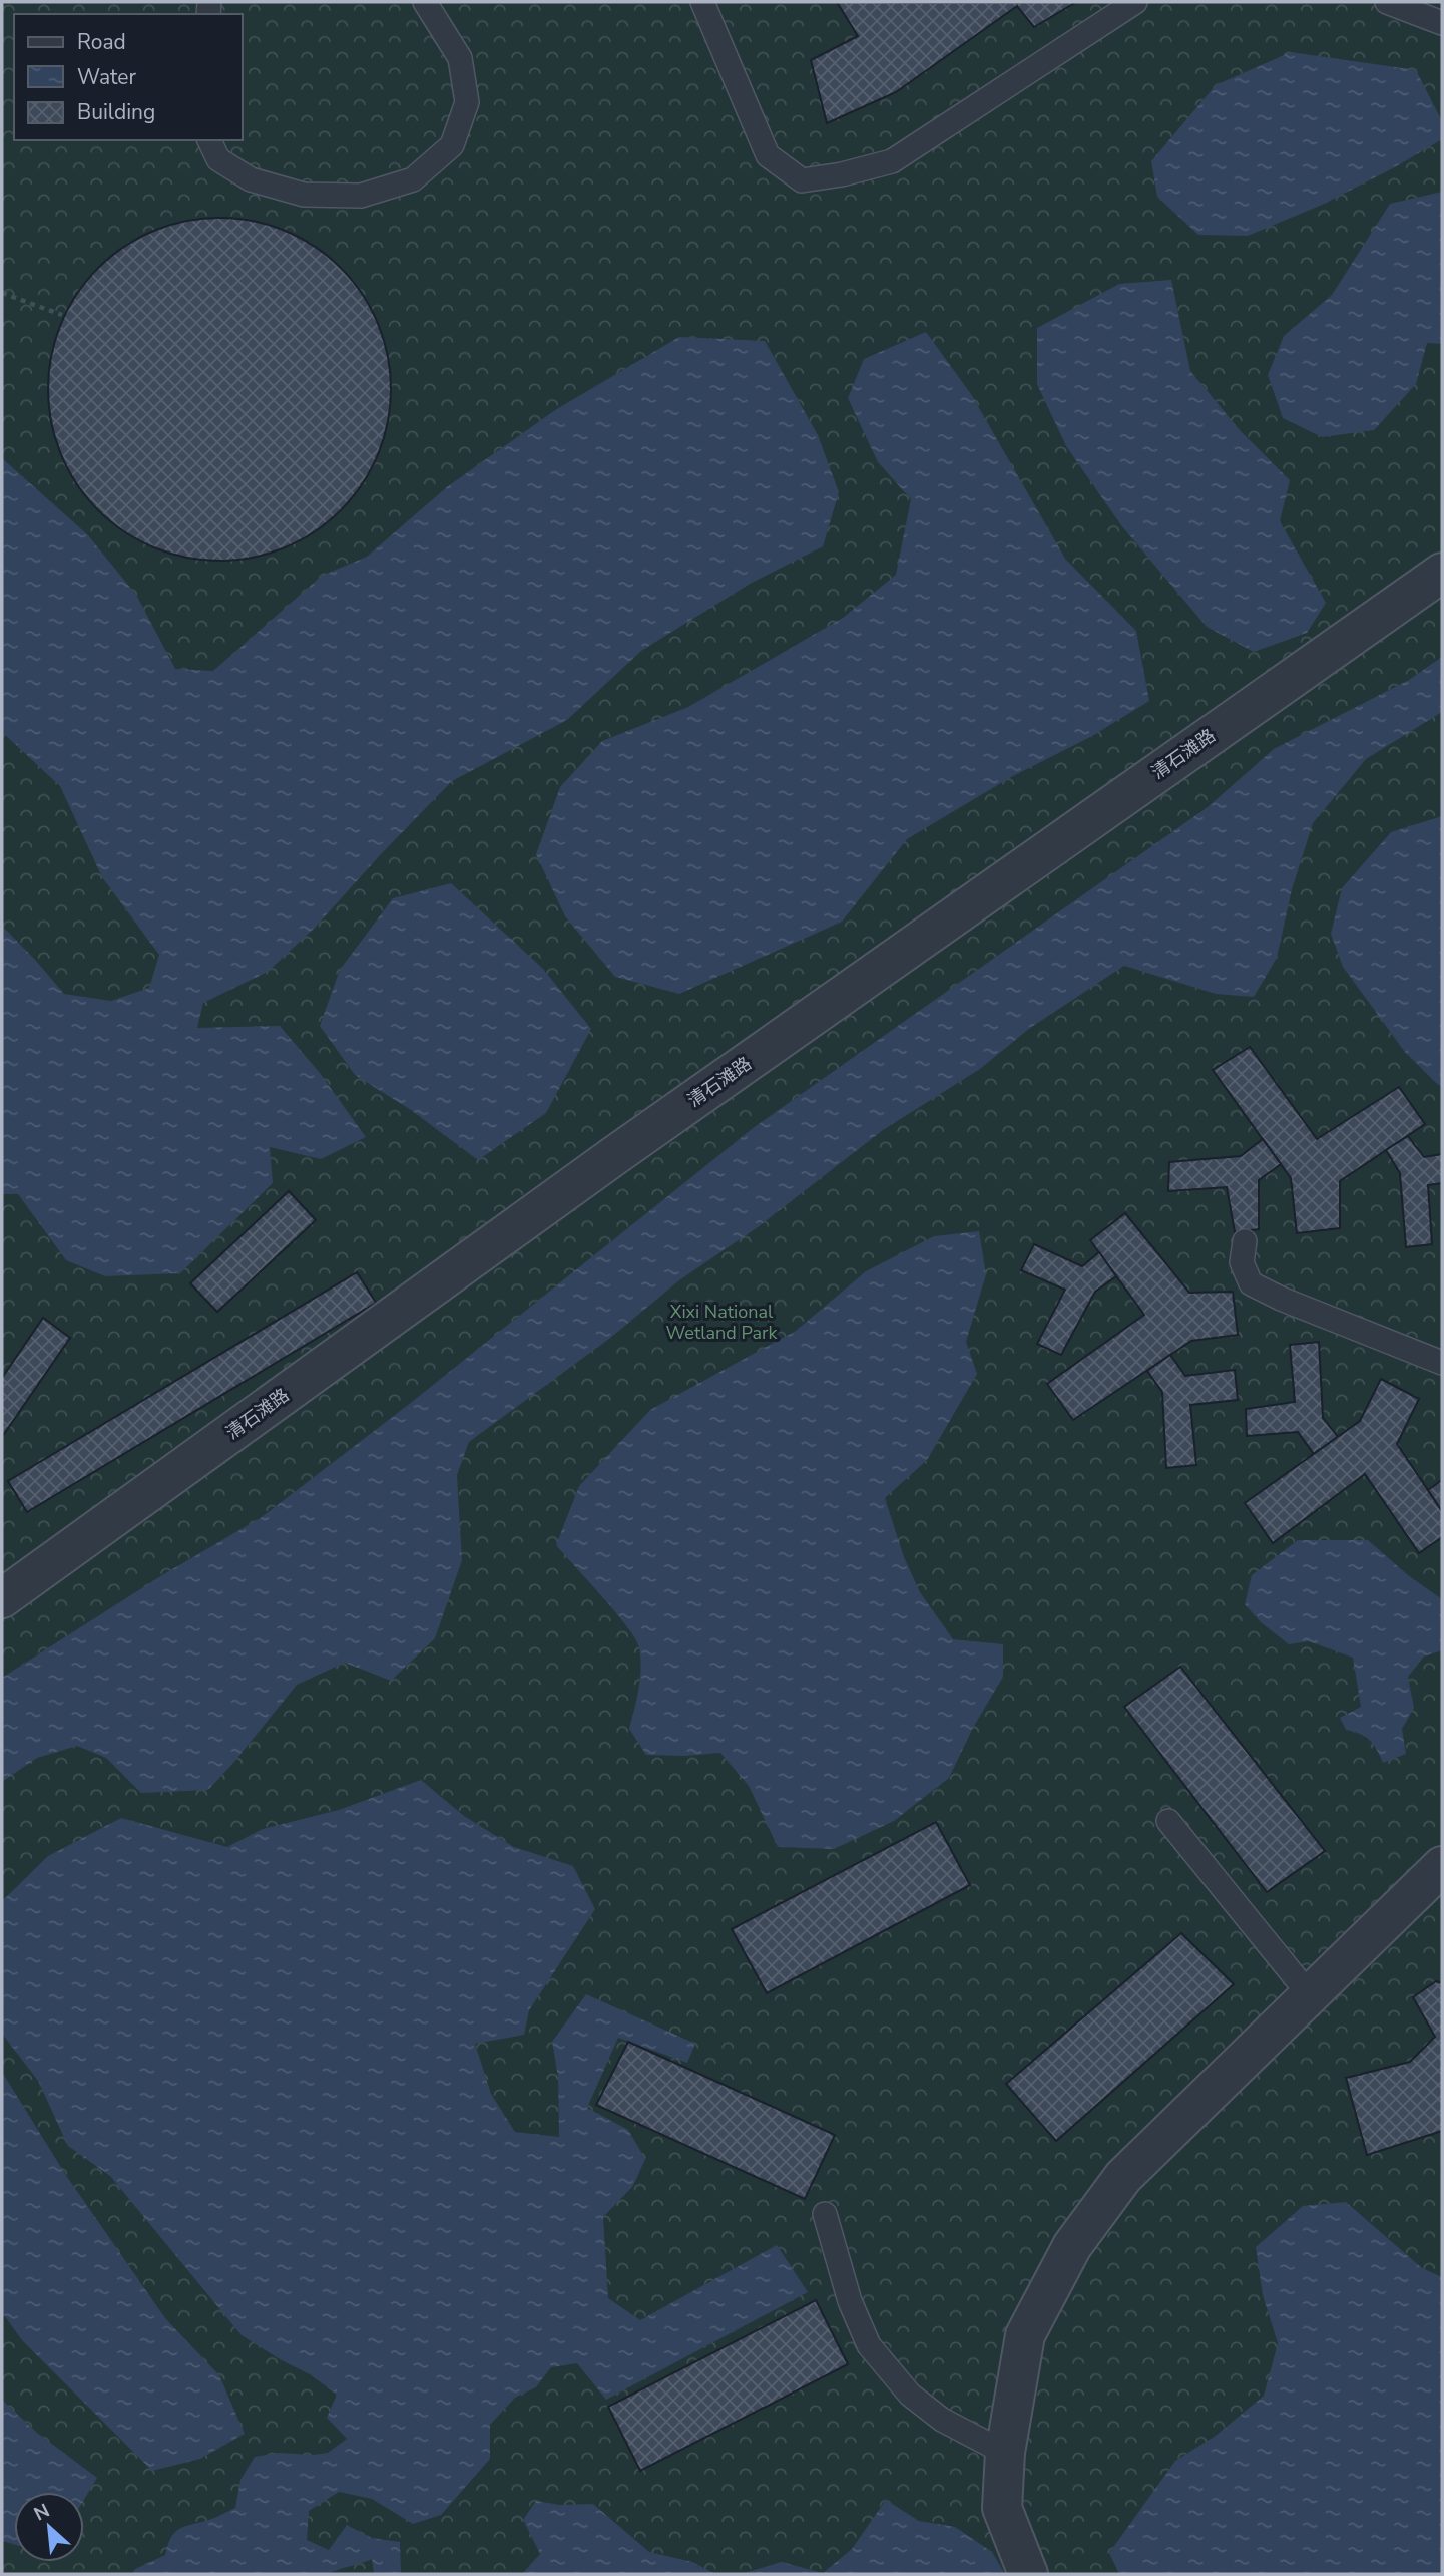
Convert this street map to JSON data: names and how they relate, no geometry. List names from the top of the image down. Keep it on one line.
{"streets":{"street":["清石滩路"]},"parks":["Xixi National Wetland Park"],"legend":["Road","Water","Building"],"north":"top left"}
